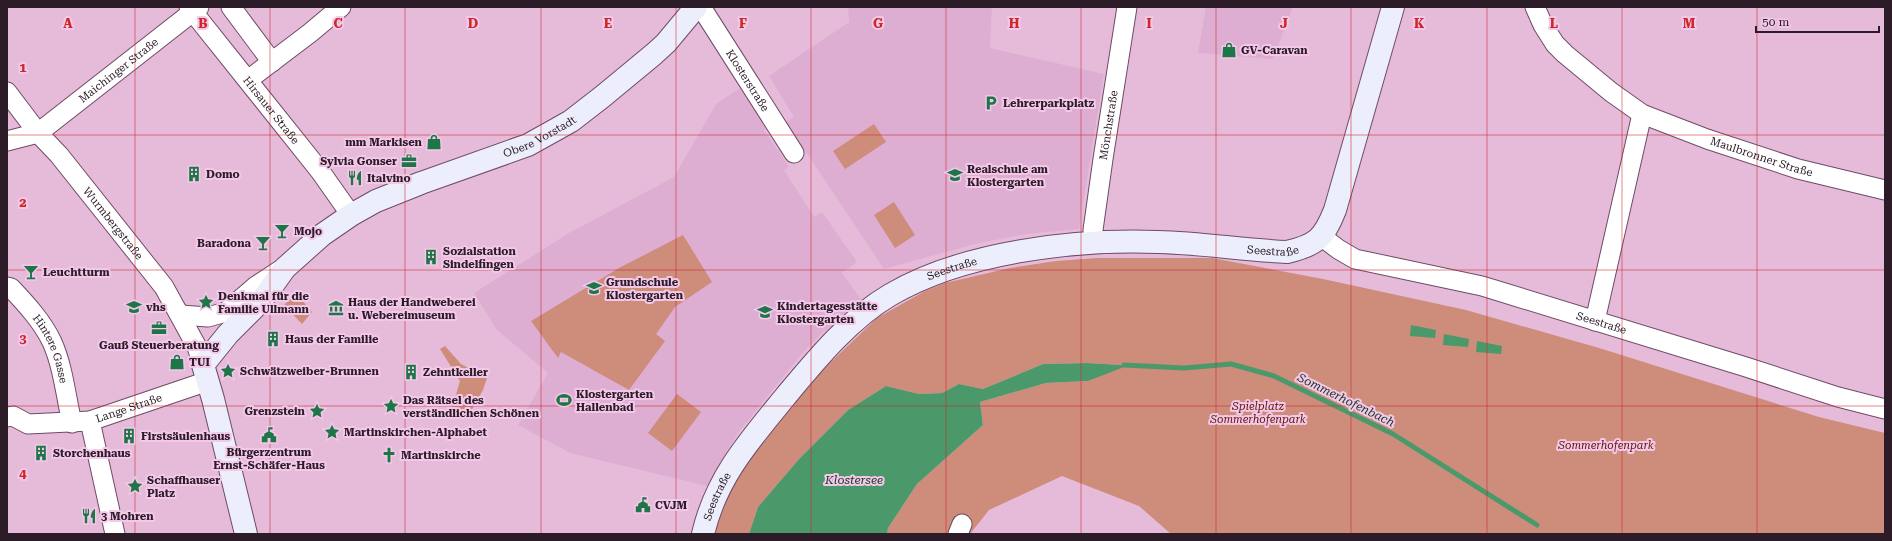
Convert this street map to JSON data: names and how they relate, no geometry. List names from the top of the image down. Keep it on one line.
{"streets":{"street":["Maichinger Straße","Klosterstraße","Hirsauer Straße","Mönchstraße","Obere Vorstadt","Maulbronner Straße","Wurmbergstraße","Seestraße","Hintere Gasse","Lange Straße"]},"crossings":[["Maichinger Straße","Hirsauer Straße"],["Maichinger Straße","Wurmbergstraße"],["Hirsauer Straße","Obere Vorstadt"],["Mönchstraße","Seestraße"],["Obere Vorstadt","Wurmbergstraße"],["Obere Vorstadt","Lange Straße"],["Wurmbergstraße","Lange Straße"]],"water":["Sommerhofenbach","Klostersee"],"parks":["Spielplatz Sommerhofenpark","Sommerhofenpark"],"places":{"shop":["GV-Caravan","mm Markisen","TUI"],"parking":["Lehrerparkplatz"],"office":["Sylvia Gonser","Gauß Steuerberatung"],"building":["Domo","Sozialstation Sindelfingen","Haus der Familie","Zehntkeller","Firstsäulenhaus","Storchenhaus"],"school or university":["Realschule am Klostergarten","Grundschule Klostergarten","vhs","Kindertagesstätte Klostergarten"],"restaurant":["Italvino","3 Mohren"],"bar":["Mojo","Baradona","Leuchtturm"],"place":["Denkmal für die Familie Ullmann","Schwätzweiber-Brunnen","Das Rätsel des verständlichen Schönen","Grenzstein","Martinskirchen-Alphabet","Schaffhauser Platz"],"museum":["Haus der Handweberei u. Webereimuseum"],"sports":["Klostergarten Hallenbad"],"public building":["Bürgerzentrum Ernst-Schäfer-Haus","CVJM"],"church":["Martinskirche"]},"scale_bar":"50 m","grid":{"columns":["A","B","C","D","E","F","G","H","I","J","K","L","M"],"rows":["1","2","3","4"]}}
